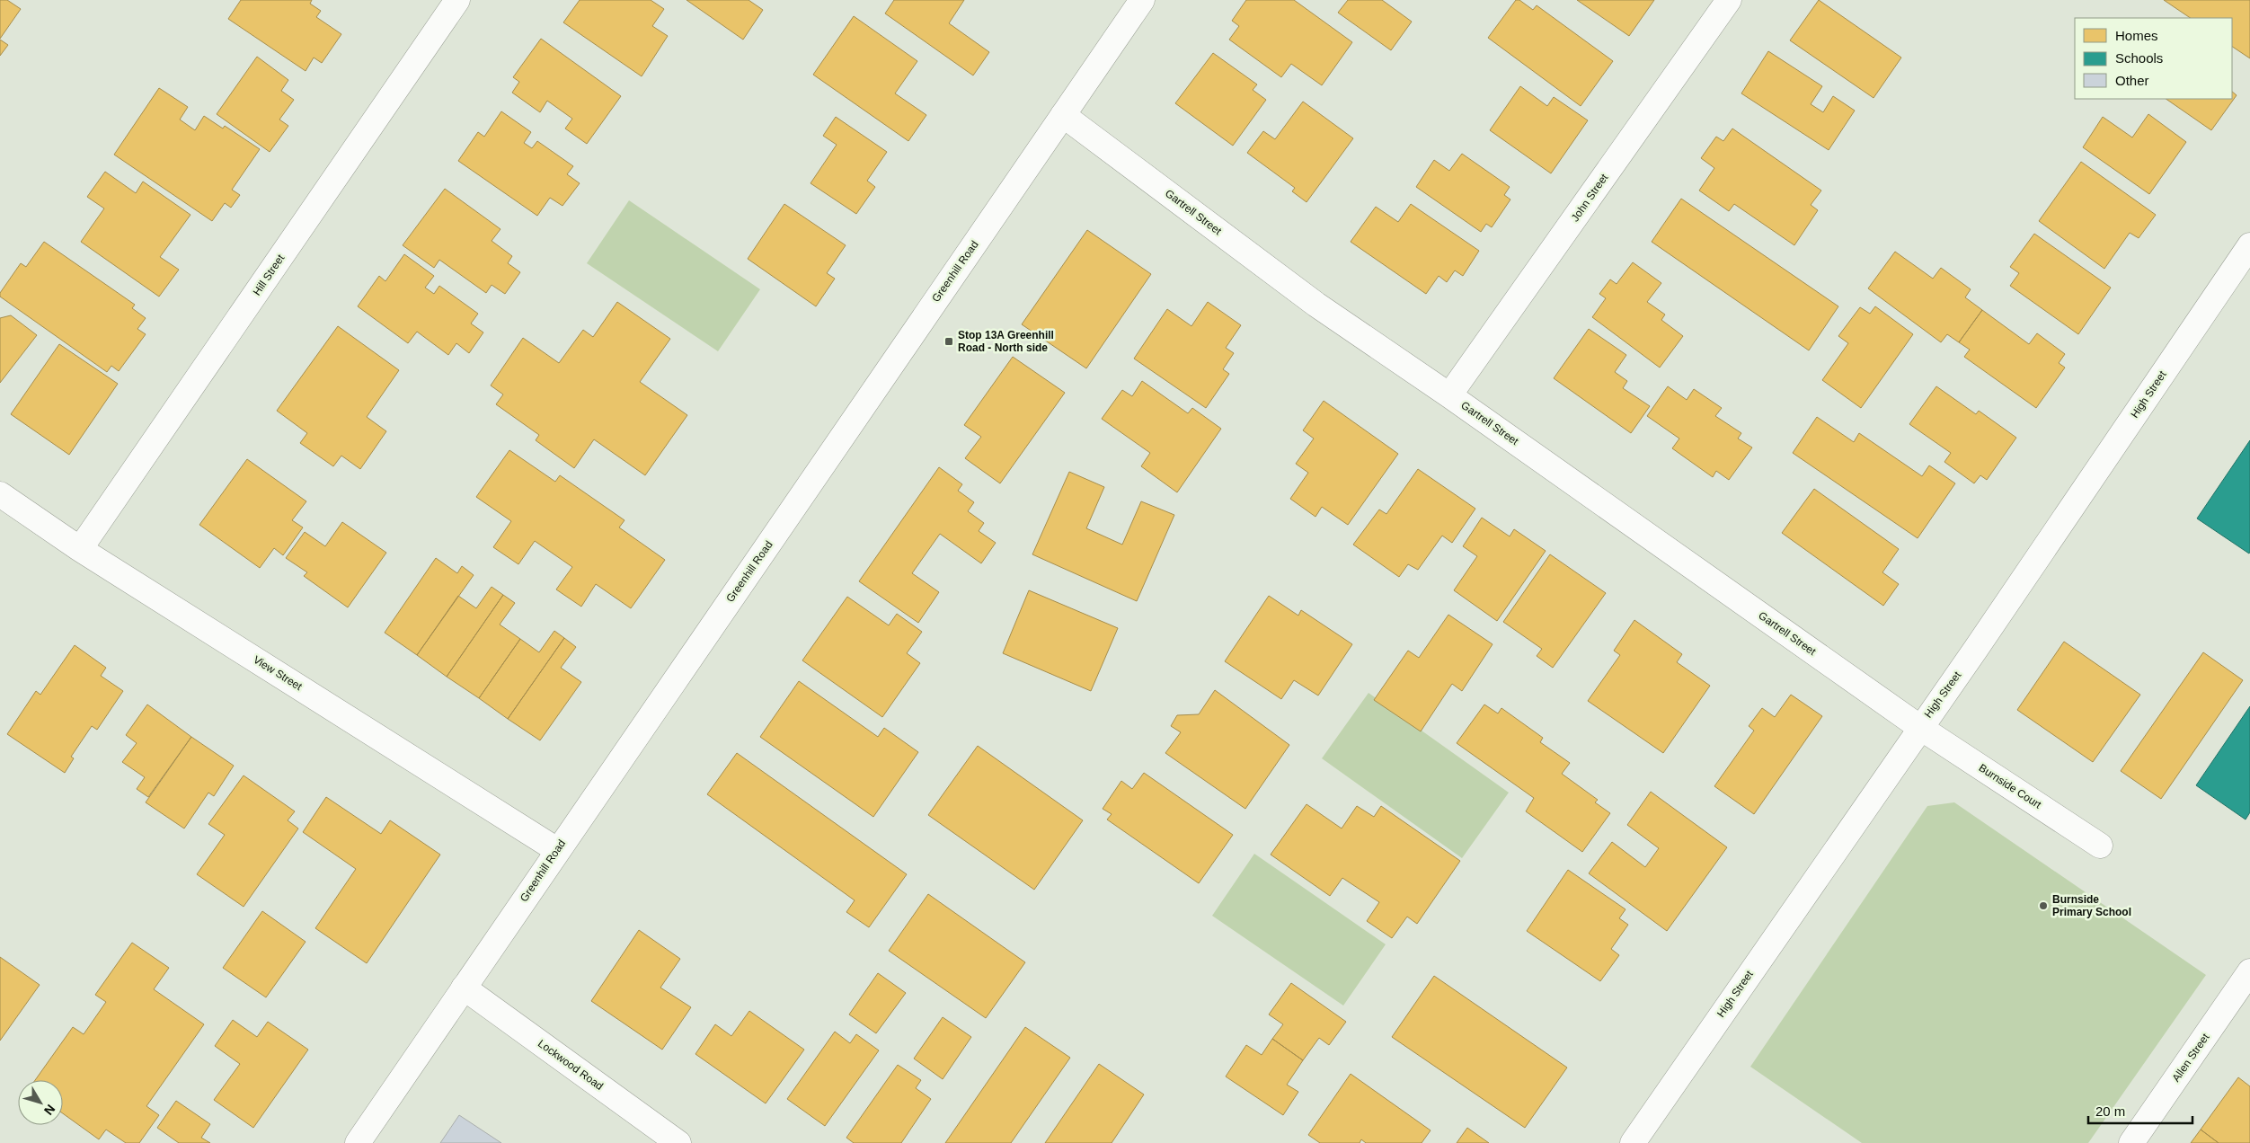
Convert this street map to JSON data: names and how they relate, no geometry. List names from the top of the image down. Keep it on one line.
{"streets":{"street":["John Street","Gartrell Street","Greenhill Road","Hill Street","High Street","View Street","Burnside Court","Allen Street","Lockwood Road"]},"crossings":[["John Street","Gartrell Street"],["Gartrell Street","Greenhill Road"],["Gartrell Street","High Street"],["Gartrell Street","Burnside Court"],["Greenhill Road","View Street"],["Greenhill Road","Lockwood Road"],["Hill Street","View Street"],["High Street","Burnside Court"]],"places":{"transit":["Stop 13A Greenhill Road - North side"],"other":["Burnside Primary School"]},"legend":["Homes","Schools","Other"],"scale_bar":"20 m","north":"bottom right"}
